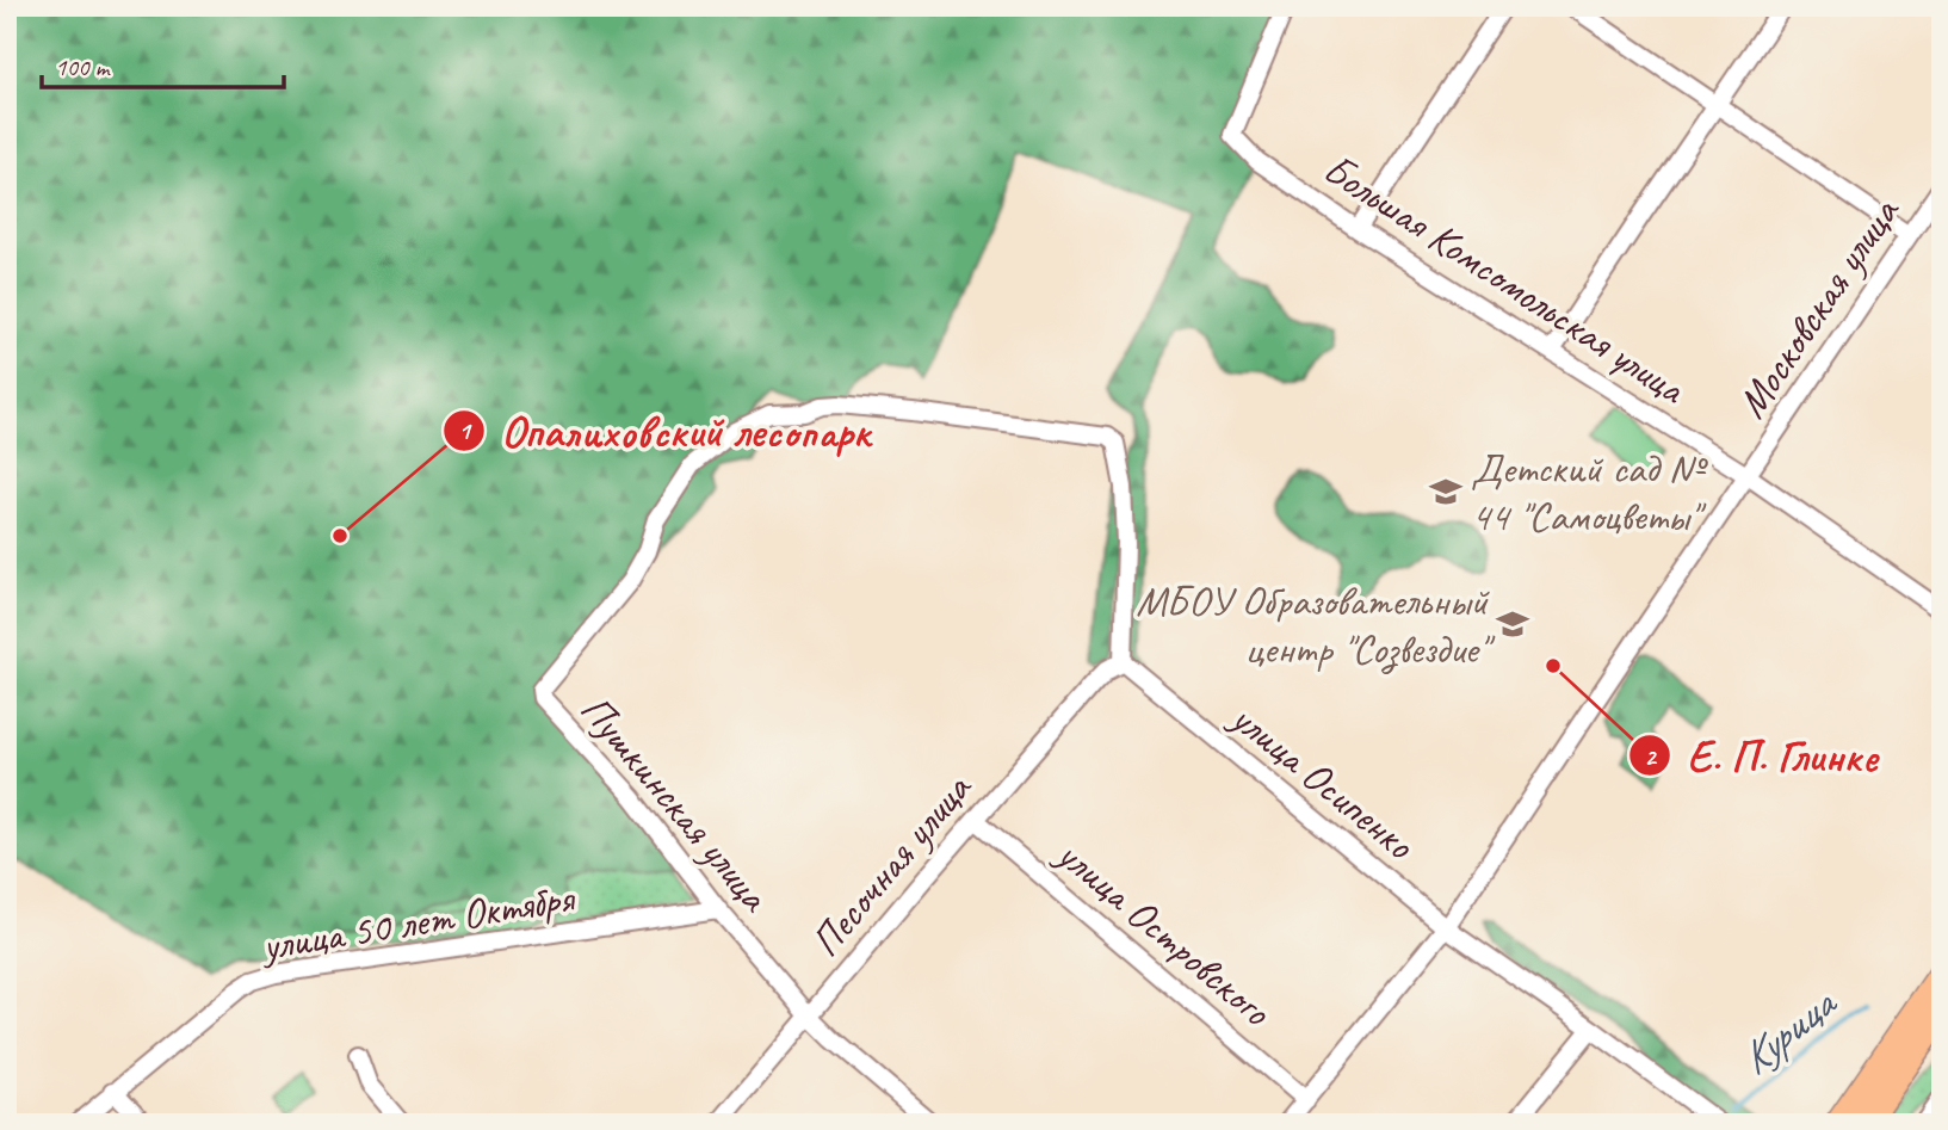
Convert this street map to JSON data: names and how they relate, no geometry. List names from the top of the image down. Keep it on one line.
{"streets":{"street":["Большая Комсомольская улица","Московская улица","улица Осипенко","Пушкинская улица","Песочная улица","улица 50 лет Октября","улица Островского"]},"crossings":[["Большая Комсомольская улица","Московская улица"],["Московская улица","улица Осипенко"],["Московская улица","улица Островского"],["улица Осипенко","Пушкинская улица"],["улица Осипенко","Песочная улица"],["Пушкинская улица","Песочная улица"],["Пушкинская улица","улица 50 лет Октября"],["Песочная улица","улица Островского"]],"water":["Курица"],"places":{"school or university":["Детский сад № 44 \"Самоцветы\"","МБОУ Образовательный центр \"Созвездие\""],"other":["Опалиховский лесопарк","Е. П. Глинке"]},"scale_bar":"100 m"}
